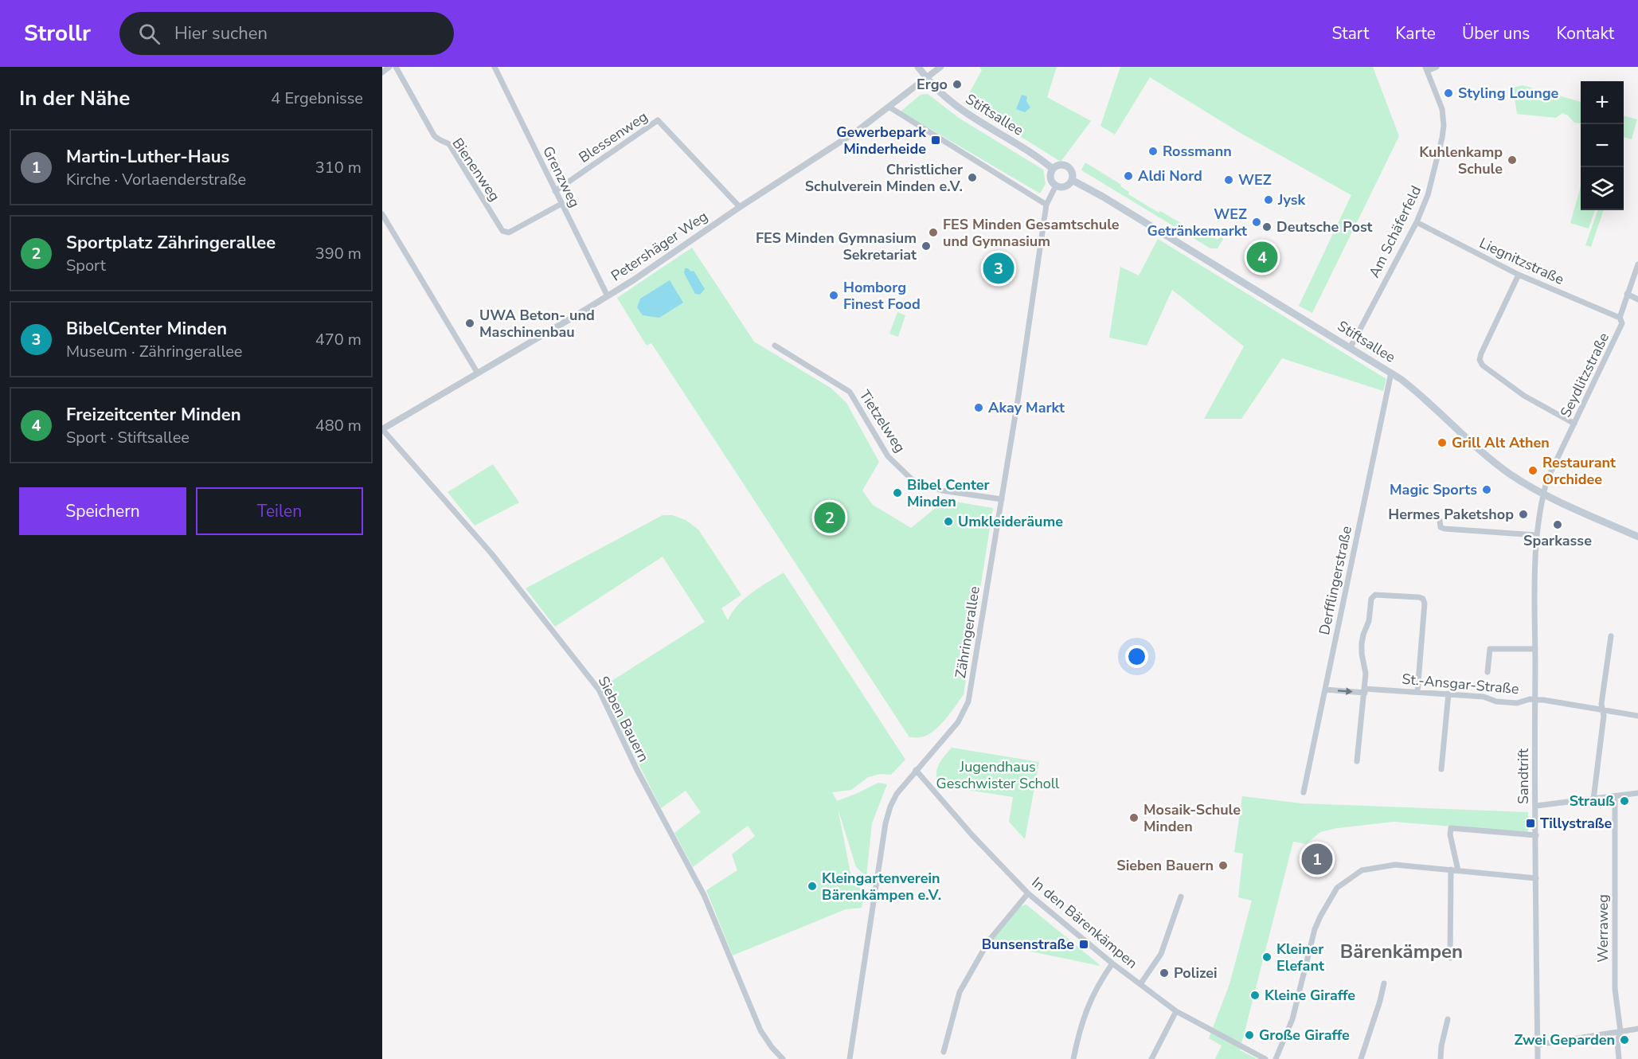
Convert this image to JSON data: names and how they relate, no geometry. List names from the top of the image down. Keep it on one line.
{"streets":{"main road":["Stiftsallee"],"street":["Blessenweg","Bienenweg","Grenzweg","Am Schäferfeld","Petershäger Weg","Liegnitzstraße","Seydlitzstraße","Tietzelweg","Derfflingerstraße","Zähringerallee","St.-Ansgar-Straße","Sieben Bauern","Sandtrift","In den Bärenkämpen","Werraweg"]},"crossings":[["Stiftsallee","Am Schäferfeld"],["Stiftsallee","Petershäger Weg"],["Stiftsallee","Seydlitzstraße"],["Stiftsallee","Derfflingerstraße"],["Stiftsallee","Zähringerallee"],["Stiftsallee","Sandtrift"],["Blessenweg","Grenzweg"],["Blessenweg","Petershäger Weg"],["Bienenweg","Grenzweg"],["Grenzweg","Petershäger Weg"],["Am Schäferfeld","Liegnitzstraße"],["Petershäger Weg","Sieben Bauern"],["Liegnitzstraße","Seydlitzstraße"],["Seydlitzstraße","Sandtrift"],["Tietzelweg","Zähringerallee"],["Derfflingerstraße","St.-Ansgar-Straße"],["Zähringerallee","In den Bärenkämpen"],["St.-Ansgar-Straße","Sandtrift"]],"districts":["Bärenkämpen"],"parks":["Jugendhaus Geschwister Scholl"],"places":{"other":["Ergo","Styling Lounge","Rossmann","Kuhlenkamp Schule","Aldi Nord","Christlicher Schulverein Minden e.V.","WEZ","Jysk","WEZ Getränkemarkt","Deutsche Post","FES Minden Gesamtschule und Gymnasium","FES Minden Gymnasium Sekretariat","Homborg Finest Food","UWA Beton- und Maschinenbau","Akay Markt","Grill Alt Athen","Restaurant Orchidee","Magic Sports","Bibel Center Minden","Hermes Paketshop","Umkleideräume","Sparkasse","Strauß","Mosaik-Schule Minden","Sieben Bauern","Kleingartenverein Bärenkämpen e.V.","Kleiner Elefant","Polizei","Kleine Giraffe","Große Giraffe","Zwei Geparden"],"transit":["Gewerbepark Minderheide","Tillystraße","Bunsenstraße"]},"page":{"header":"Strollr","search":"Hier suchen","nav":["Start","Karte","Über uns","Kontakt"],"heading":["In der Nähe","4 Ergebnisse"],"map_buttons":["+","−"],"list":[{"mark":"1","name":"Martin-Luther-Haus","note":"Kirche · Vorlaenderstraße","value":"310 m"},{"mark":"2","name":"Sportplatz Zähringerallee","note":"Sport","value":"390 m"},{"mark":"3","name":"BibelCenter Minden","note":"Museum · Zähringerallee","value":"470 m"},{"mark":"4","name":"Freizeitcenter Minden","note":"Sport · Stiftsallee","value":"480 m"}],"pins":["4","3","2","1"],"buttons":["Speichern","Teilen"]}}
